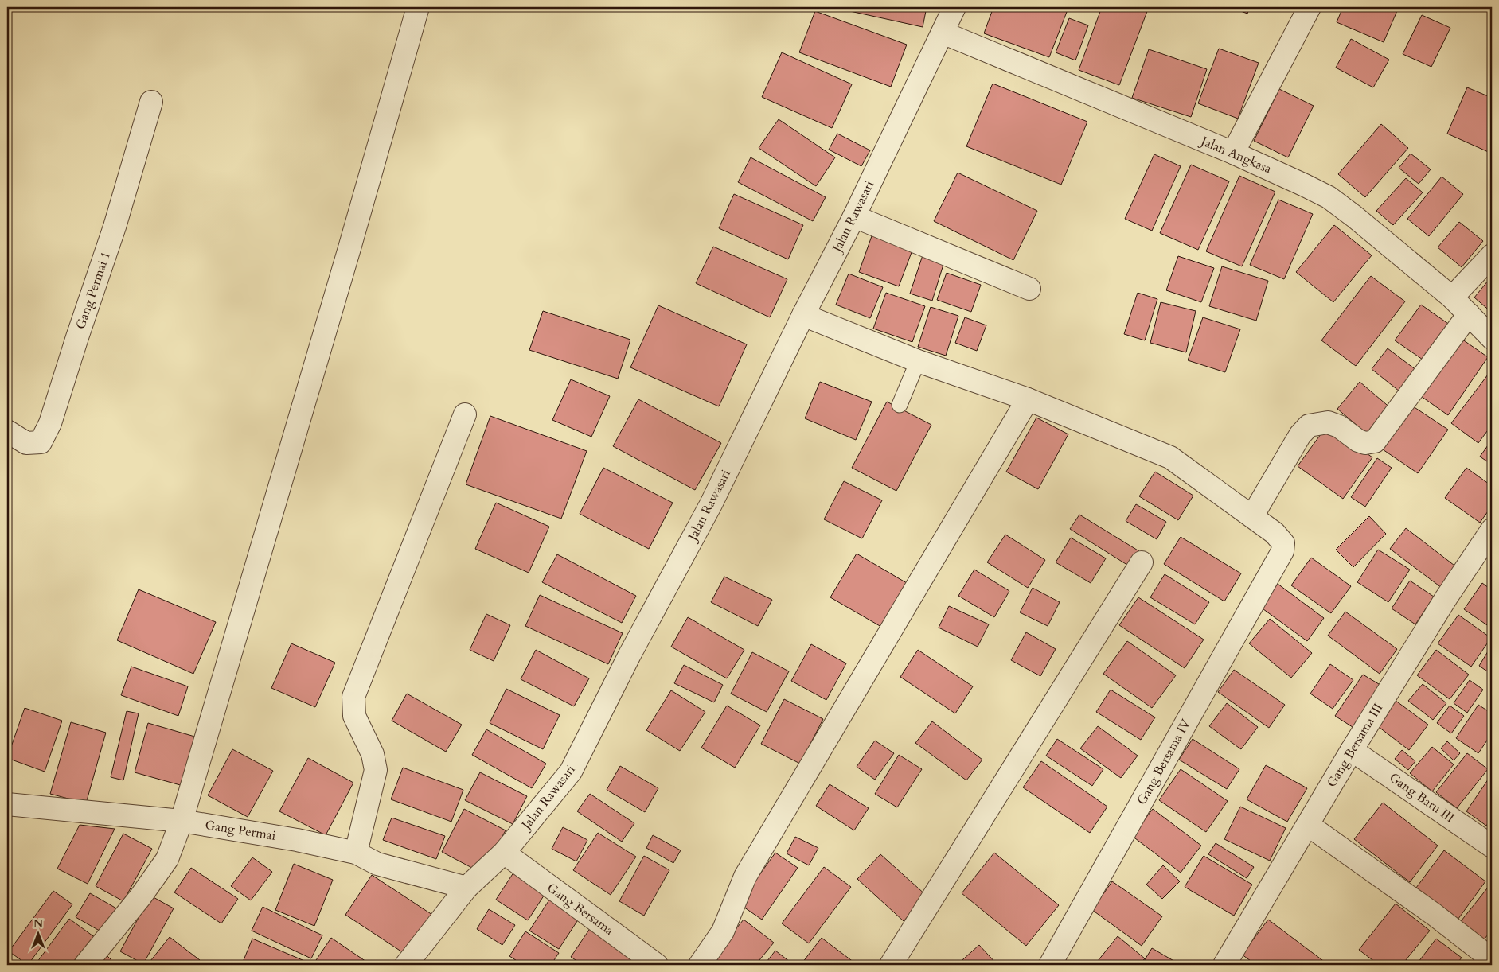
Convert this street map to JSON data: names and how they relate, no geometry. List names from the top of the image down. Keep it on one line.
{"streets":{"street":["Jalan Angkasa","Jalan Rawasari","Gang Permai 1","Gang Bersama III","Gang Bersama IV","Gang Baru III","Gang Permai","Gang Bersama"]},"crossings":[["Jalan Angkasa","Jalan Rawasari"],["Jalan Rawasari","Gang Permai"],["Jalan Rawasari","Gang Bersama"],["Gang Bersama III","Gang Baru III"]],"north":"top"}
